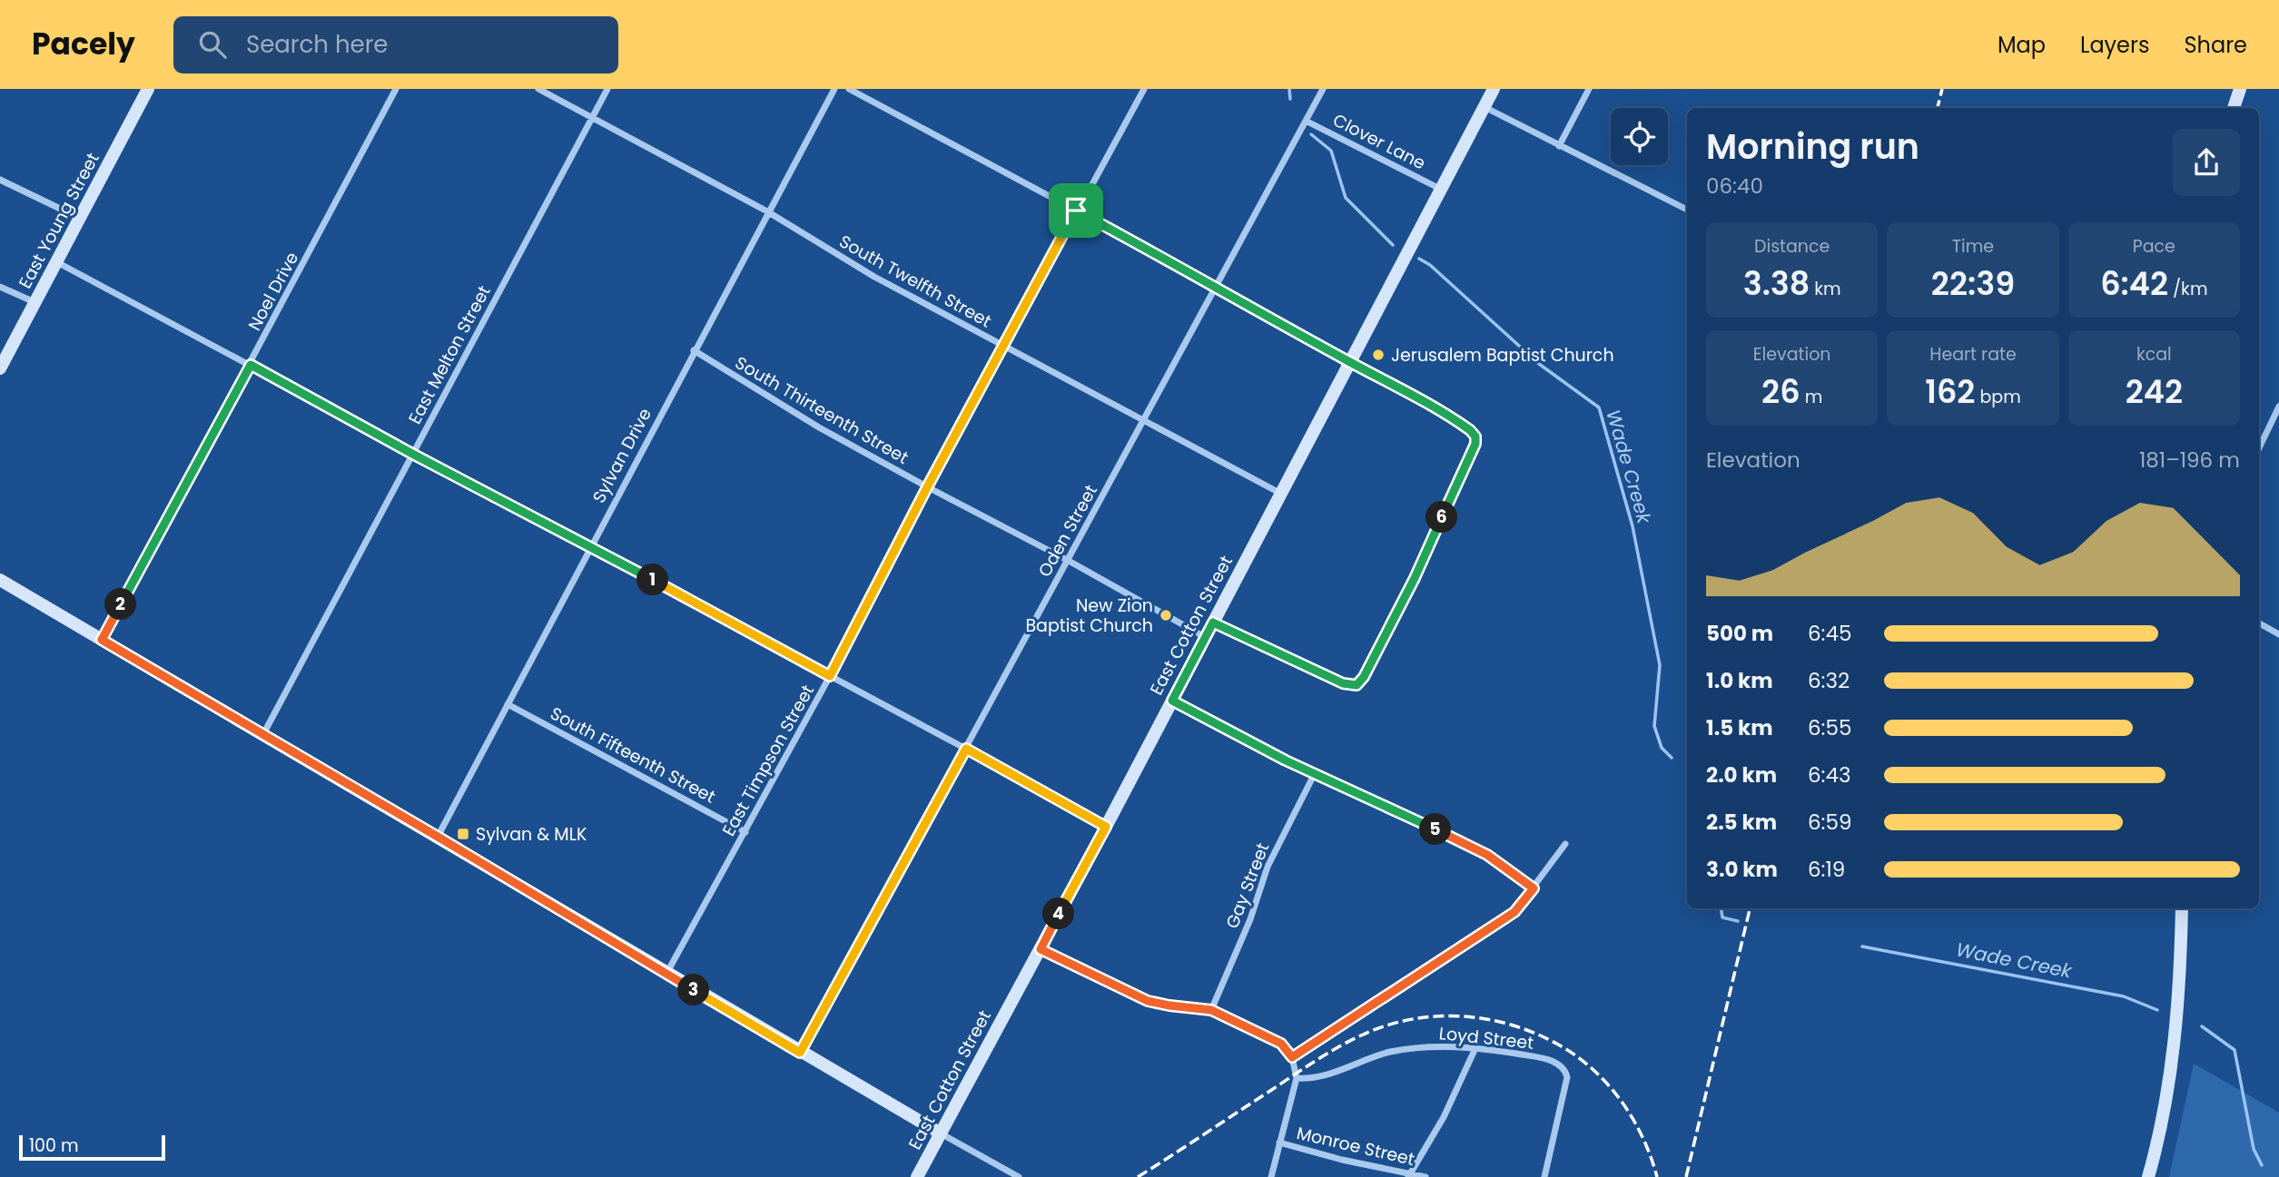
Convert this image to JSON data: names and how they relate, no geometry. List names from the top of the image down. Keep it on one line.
{"streets":{"street":["Clover Lane","East Young Street","South Twelfth Street","Noel Drive","East Melton Street","South Thirteenth Street","Sylvan Drive","Oden Street","East Cotton Street","South Fifteenth Street","East Timpson Street","Gay Street","Loyd Street","Monroe Street"]},"crossings":[["Clover Lane","Oden Street"],["Clover Lane","East Cotton Street"],["South Twelfth Street","East Melton Street"],["South Twelfth Street","Sylvan Drive"],["South Twelfth Street","Oden Street"],["South Twelfth Street","East Cotton Street"],["South Twelfth Street","East Timpson Street"],["South Thirteenth Street","Sylvan Drive"],["South Thirteenth Street","Oden Street"],["South Thirteenth Street","East Cotton Street"],["South Thirteenth Street","East Timpson Street"],["Sylvan Drive","South Fifteenth Street"],["South Fifteenth Street","East Timpson Street"]],"water":["Wade Creek"],"places":{"other":["Jerusalem Baptist Church","New Zion Baptist Church"],"transit":["Sylvan & MLK"]},"scale_bar":"100 m","page":{"header":"Pacely","search":"Search here","nav":["Map","Layers","Share"],"heading":["Morning run","06:40"],"stats":[["Distance","3.38 km"],["Time","22:39"],["Pace","6:42 /km"],["Elevation","26 m"],["Heart rate","162 bpm"],["kcal","242"]],"chart":["Elevation","181–196 m"],"pins":["6","1","2","5","4","3"],"list":[{"name":"500 m","note":"6:45"},{"name":"1.0 km","note":"6:32"},{"name":"1.5 km","note":"6:55"},{"name":"2.0 km","note":"6:43"},{"name":"2.5 km","note":"6:59"},{"name":"3.0 km","note":"6:19"}],"scale":"100 m"}}
